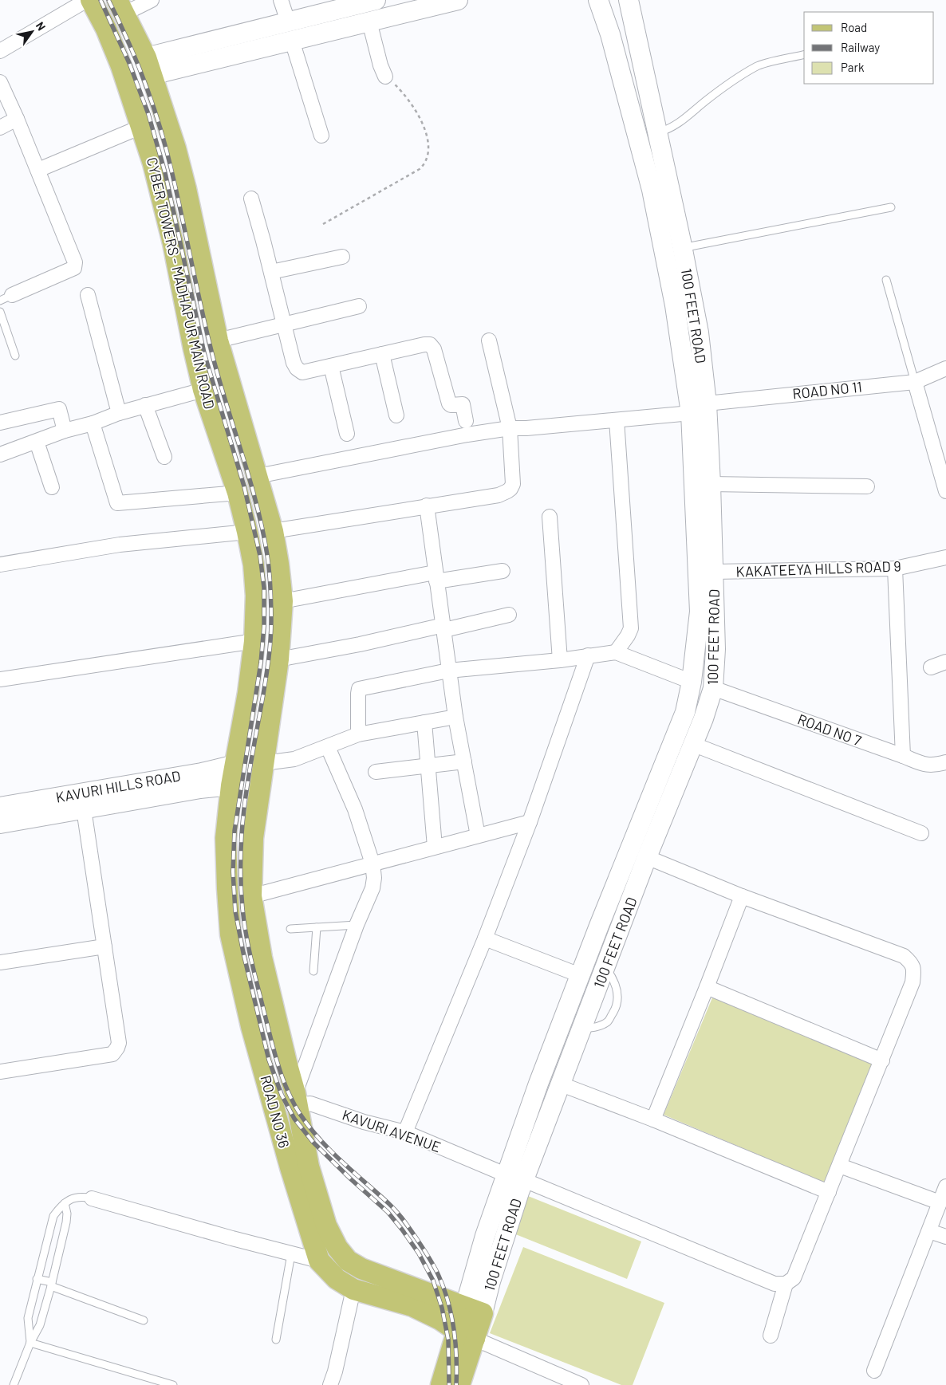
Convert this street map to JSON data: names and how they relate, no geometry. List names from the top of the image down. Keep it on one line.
{"streets":{"main road":["CYBER TOWERS - MADHAPUR MAIN ROAD","100 FEET ROAD","KAVURI HILLS ROAD","ROAD NO 36"],"street":["ROAD NO 11","KAKATEEYA HILLS ROAD 9","ROAD NO 7","KAVURI AVENUE"]},"crossings":[["CYBER TOWERS - MADHAPUR MAIN ROAD","KAVURI HILLS ROAD"],["CYBER TOWERS - MADHAPUR MAIN ROAD","ROAD NO 36"],["100 FEET ROAD","ROAD NO 11"],["100 FEET ROAD","KAKATEEYA HILLS ROAD 9"],["100 FEET ROAD","ROAD NO 7"],["100 FEET ROAD","ROAD NO 36"],["100 FEET ROAD","KAVURI AVENUE"],["KAVURI HILLS ROAD","ROAD NO 36"],["ROAD NO 36","KAVURI AVENUE"]],"legend":["Road","Railway","Park"],"north":"top right"}
